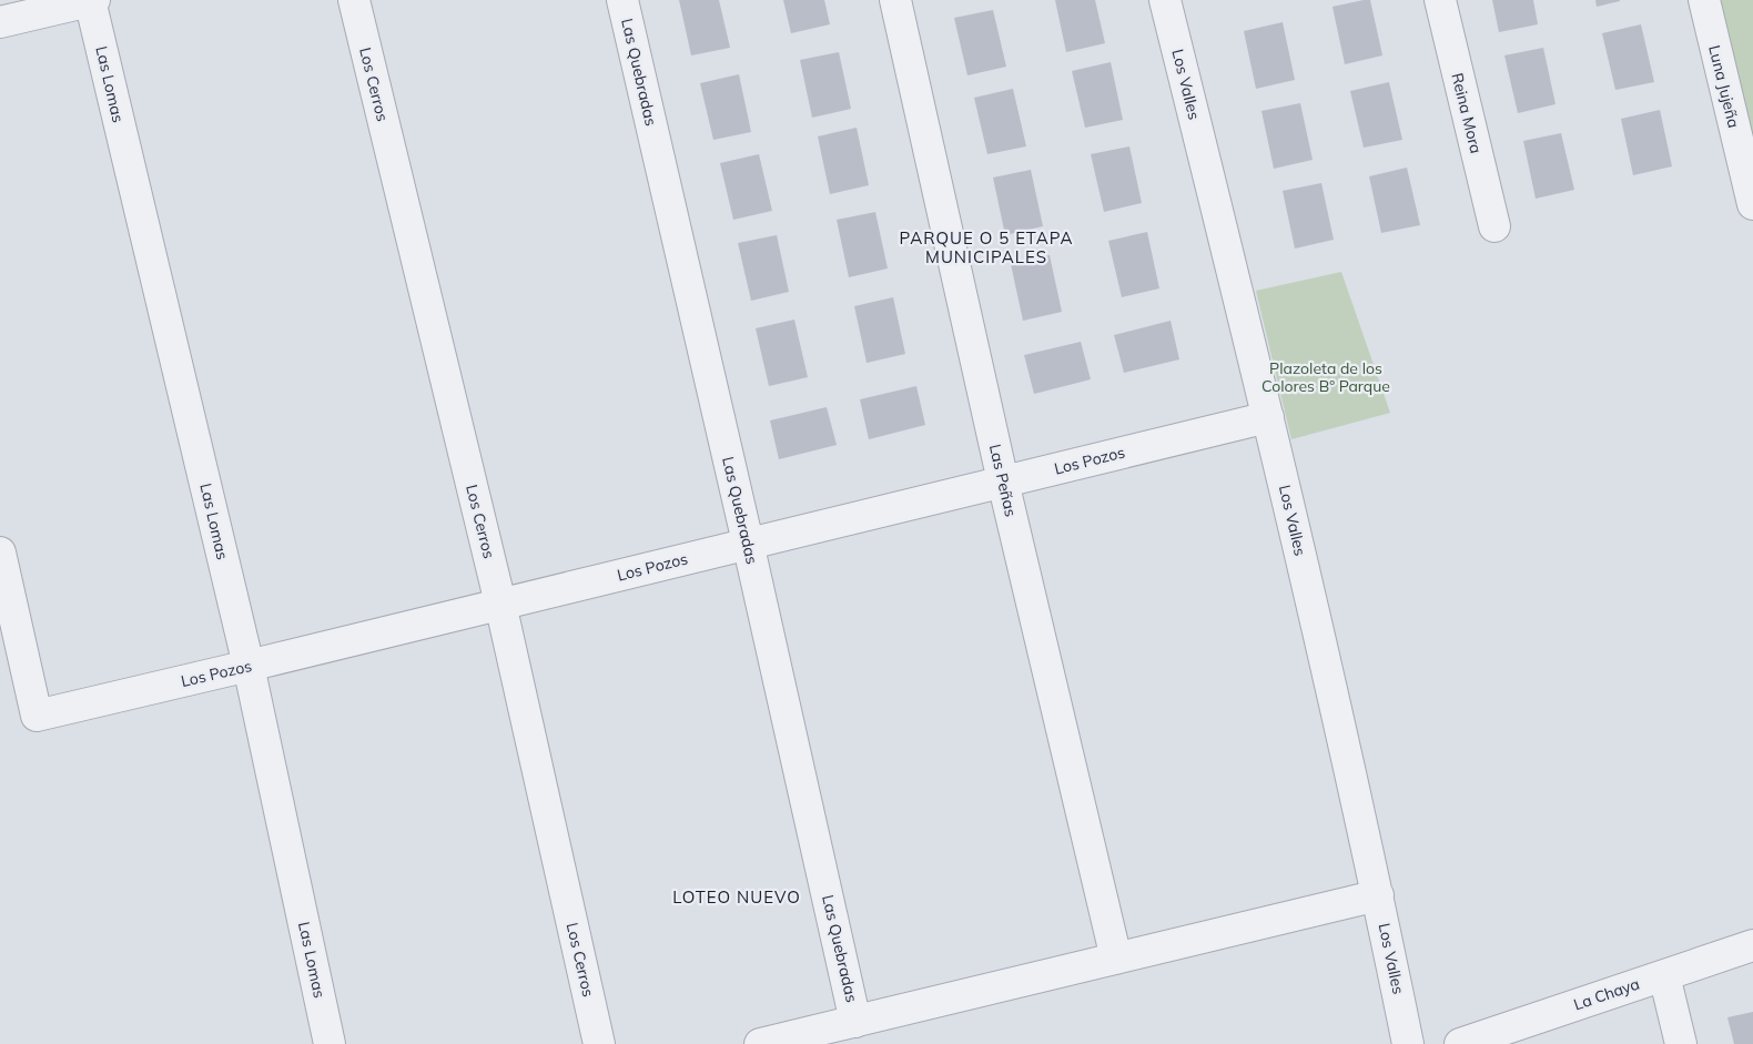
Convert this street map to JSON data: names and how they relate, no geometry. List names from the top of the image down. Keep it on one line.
{"streets":{"street":["Las Quebradas","Las Lomas","Los Cerros","Los Valles","Luna Jujeña","Reina Mora","Los Pozos","Las Peñas","La Chaya"]},"crossings":[["Las Quebradas","Los Pozos"],["Las Lomas","Los Pozos"],["Los Cerros","Los Pozos"],["Los Valles","Los Pozos"],["Los Pozos","Las Peñas"]],"districts":["PARQUE O 5 ETAPA MUNICIPALES","LOTEO NUEVO"],"parks":["Plazoleta de los Colores Bº Parque"]}
